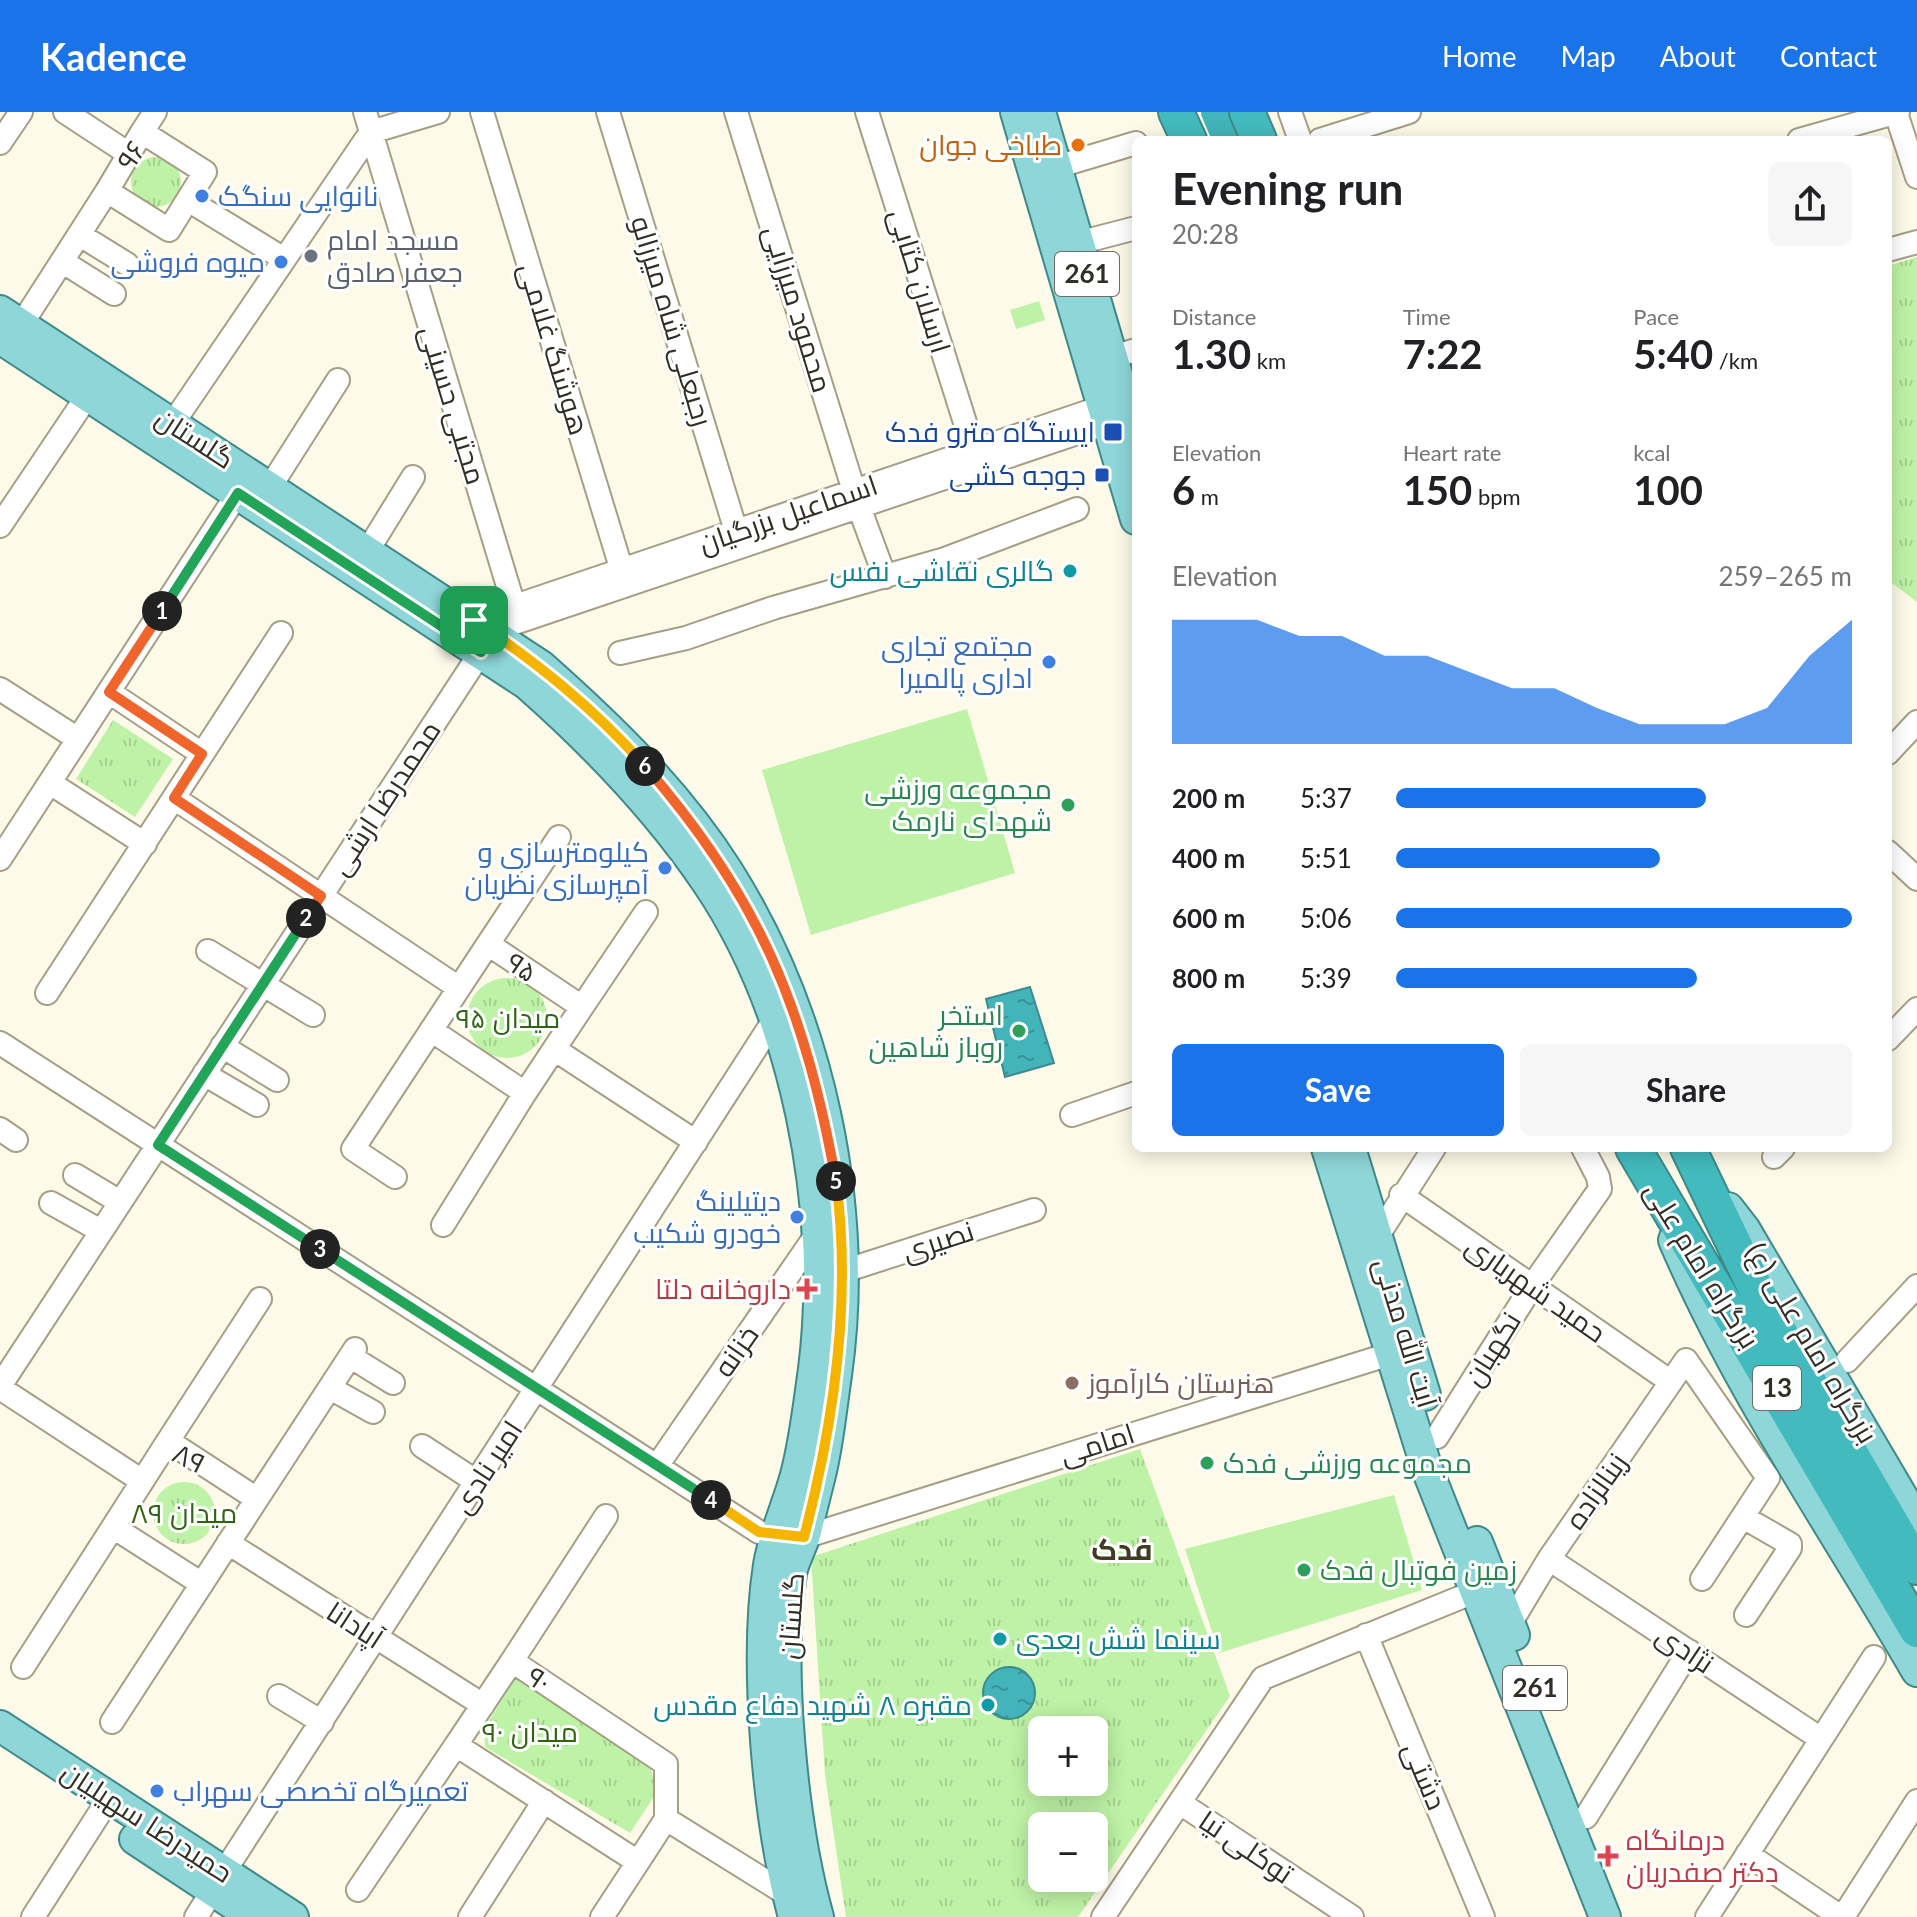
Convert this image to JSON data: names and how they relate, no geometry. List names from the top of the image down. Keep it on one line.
{"streets":{"highway":["بزرگراه امام علی","13"],"main road":["261","گلستان","آیت الله مدنی","بزرگراه امام علی (ع)","حمیدرضا سهیلیان"],"street":["۹۶","ارسلان کتابی","محمود میرزایی","رجبعلی شاه میرزالو","هوشنگ غلامی","مجتبی حسینی","اسماعیل بزرگیان","محمدرضا ارشی","۹۵","نصیری","حمید شهریاری","نگهبان","خزانه","امامی","۸۹","امیر نادی","زینالزاده","آپادانا","نژادی","۹۰","دشتی","توکلی نیا"]},"crossings":[["261","اسماعیل بزرگیان"],["261","آیت الله مدنی"],["261","امامی"],["ارسلان کتابی","اسماعیل بزرگیان"],["محمود میرزایی","اسماعیل بزرگیان"],["رجبعلی شاه میرزالو","اسماعیل بزرگیان"],["هوشنگ غلامی","اسماعیل بزرگیان"],["مجتبی حسینی","اسماعیل بزرگیان"],["گلستان","اسماعیل بزرگیان"],["گلستان","محمدرضا ارشی"],["گلستان","نصیری"],["گلستان","خزانه"],["گلستان","امامی"],["گلستان","امیر نادی"],["اسماعیل بزرگیان","محمدرضا ارشی"],["بزرگراه امام علی","بزرگراه امام علی (ع)"],["حمید شهریاری","نگهبان"],["حمید شهریاری","زینالزاده"],["آیت الله مدنی","نگهبان"],["آیت الله مدنی","امامی"],["آیت الله مدنی","زینالزاده"],["امیر نادی","آپادانا"],["امیر نادی","حمیدرضا سهیلیان"],["زینالزاده","نژادی"],["آپادانا","۹۰"]],"districts":["فدک"],"parks":["میدان ۹۵","میدان ۸۹","میدان ۹۰"],"places":{"other":["طباخی جوان","نانوایی سنگک","مسجد امام جعفر صادق","میوه فروشی","گالری نقاشی نفس","مجتمع تجاری اداری پالمیرا","مجموعه ورزشی شهدای نارمک","کیلومترسازی و آمپرسازی نظریان","استخر روباز شاهین","دیتیلینگ خودرو شکیب","هنرستان کارآموز","مجموعه ورزشی فدک","زمین فوتبال فدک","سینما شش بعدی","مقبره ۸ شهید دفاع مقدس","تعمیرگاه تخصصی سهراب"],"transit":["ایستگاه مترو فدک","جوجه کشی"],"health":["داروخانه دلتا","درمانگاه دکتر صفدریان"]},"page":{"header":"Kadence","nav":["Home","Map","About","Contact"],"heading":["Evening run","20:28"],"stats":[["Distance","1.30 km"],["Time","7:22"],["Pace","5:40 /km"],["Elevation","6 m"],["Heart rate","150 bpm"],["kcal","100"]],"chart":["Elevation","259–265 m"],"pins":["1","6","2","5","3","4"],"list":[{"name":"200 m","note":"5:37"},{"name":"400 m","note":"5:51"},{"name":"600 m","note":"5:06"},{"name":"800 m","note":"5:39"}],"buttons":["Save","Share"],"map_buttons":["+","−"]}}
